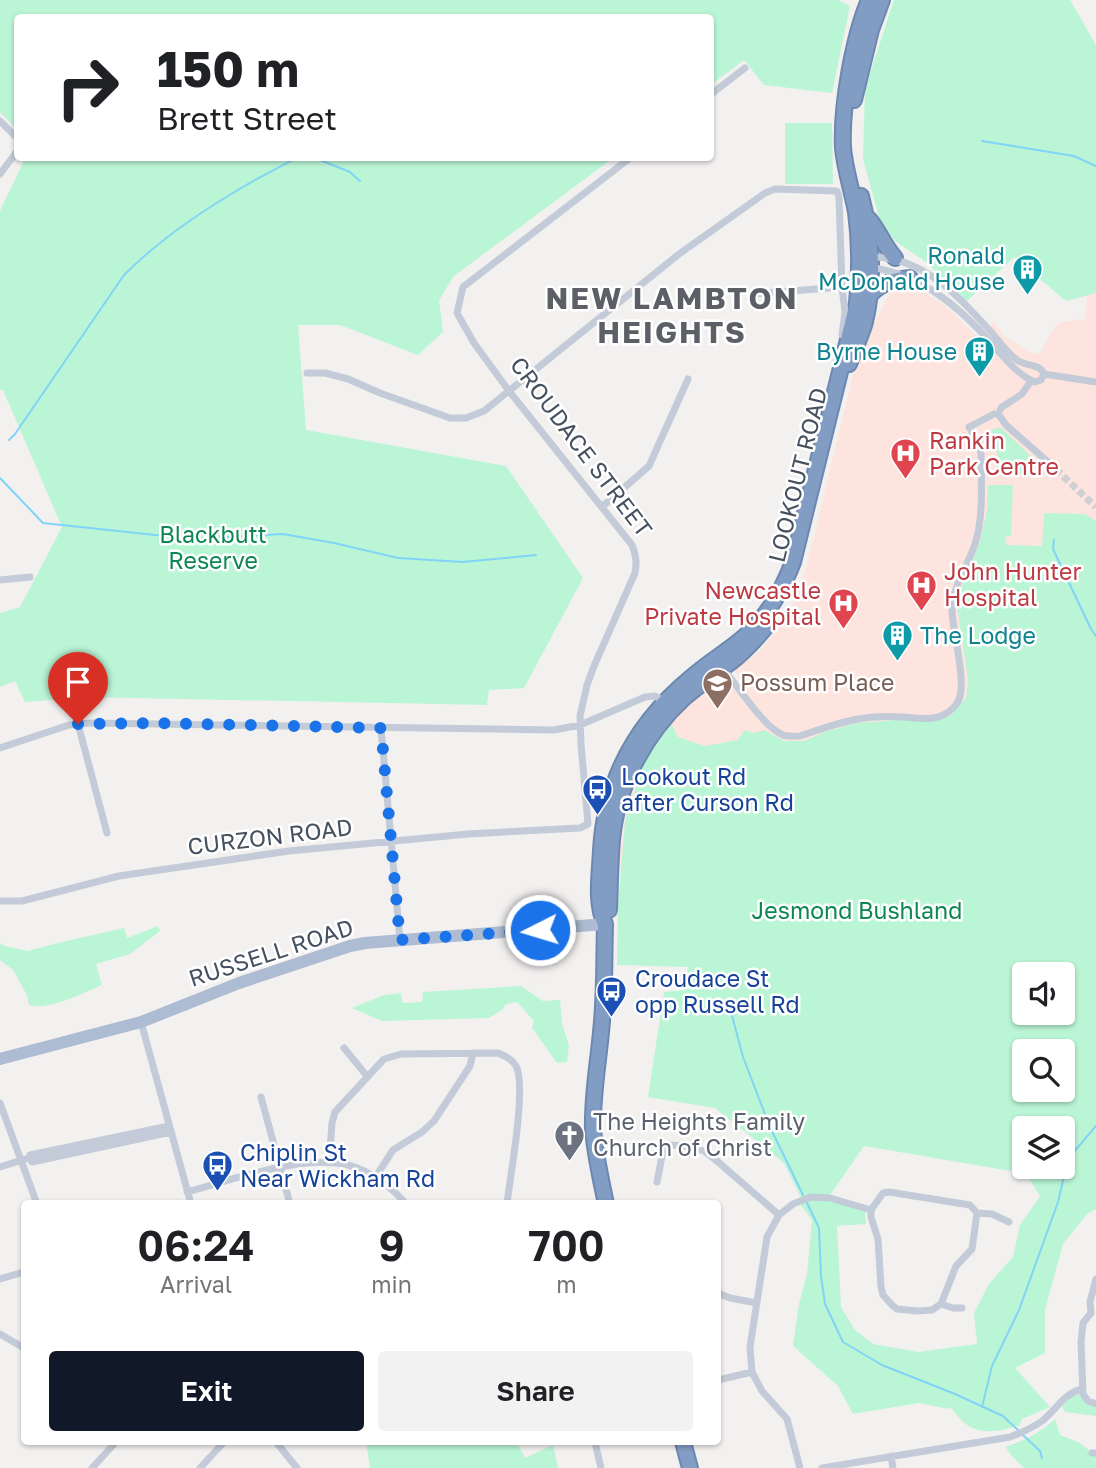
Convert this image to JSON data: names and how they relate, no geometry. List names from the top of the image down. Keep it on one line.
{"streets":{"highway":["LOOKOUT ROAD"],"main road":["RUSSELL ROAD"],"street":["CROUDACE STREET","CURZON ROAD"]},"crossings":[["CROUDACE STREET","CURZON ROAD"],["LOOKOUT ROAD","RUSSELL ROAD"]],"districts":["NEW LAMBTON HEIGHTS"],"parks":["Blackbutt Reserve","Jesmond Bushland"],"places":{"building":["Ronald McDonald House","Byrne House","The Lodge"],"hospital":["Rankin Park Centre","John Hunter Hospital","Newcastle Private Hospital"],"school or university":["Possum Place"],"bus stop":["Lookout Rd after Curson Rd","Croudace St opp Russell Rd","Chiplin St Near Wickham Rd"],"church":["The Heights Family Church of Christ"]},"page":{"turn":["150 m","Brett Street"],"eta":["06:24","Arrival","9","min","700","m"],"buttons":["Exit","Share"]}}
